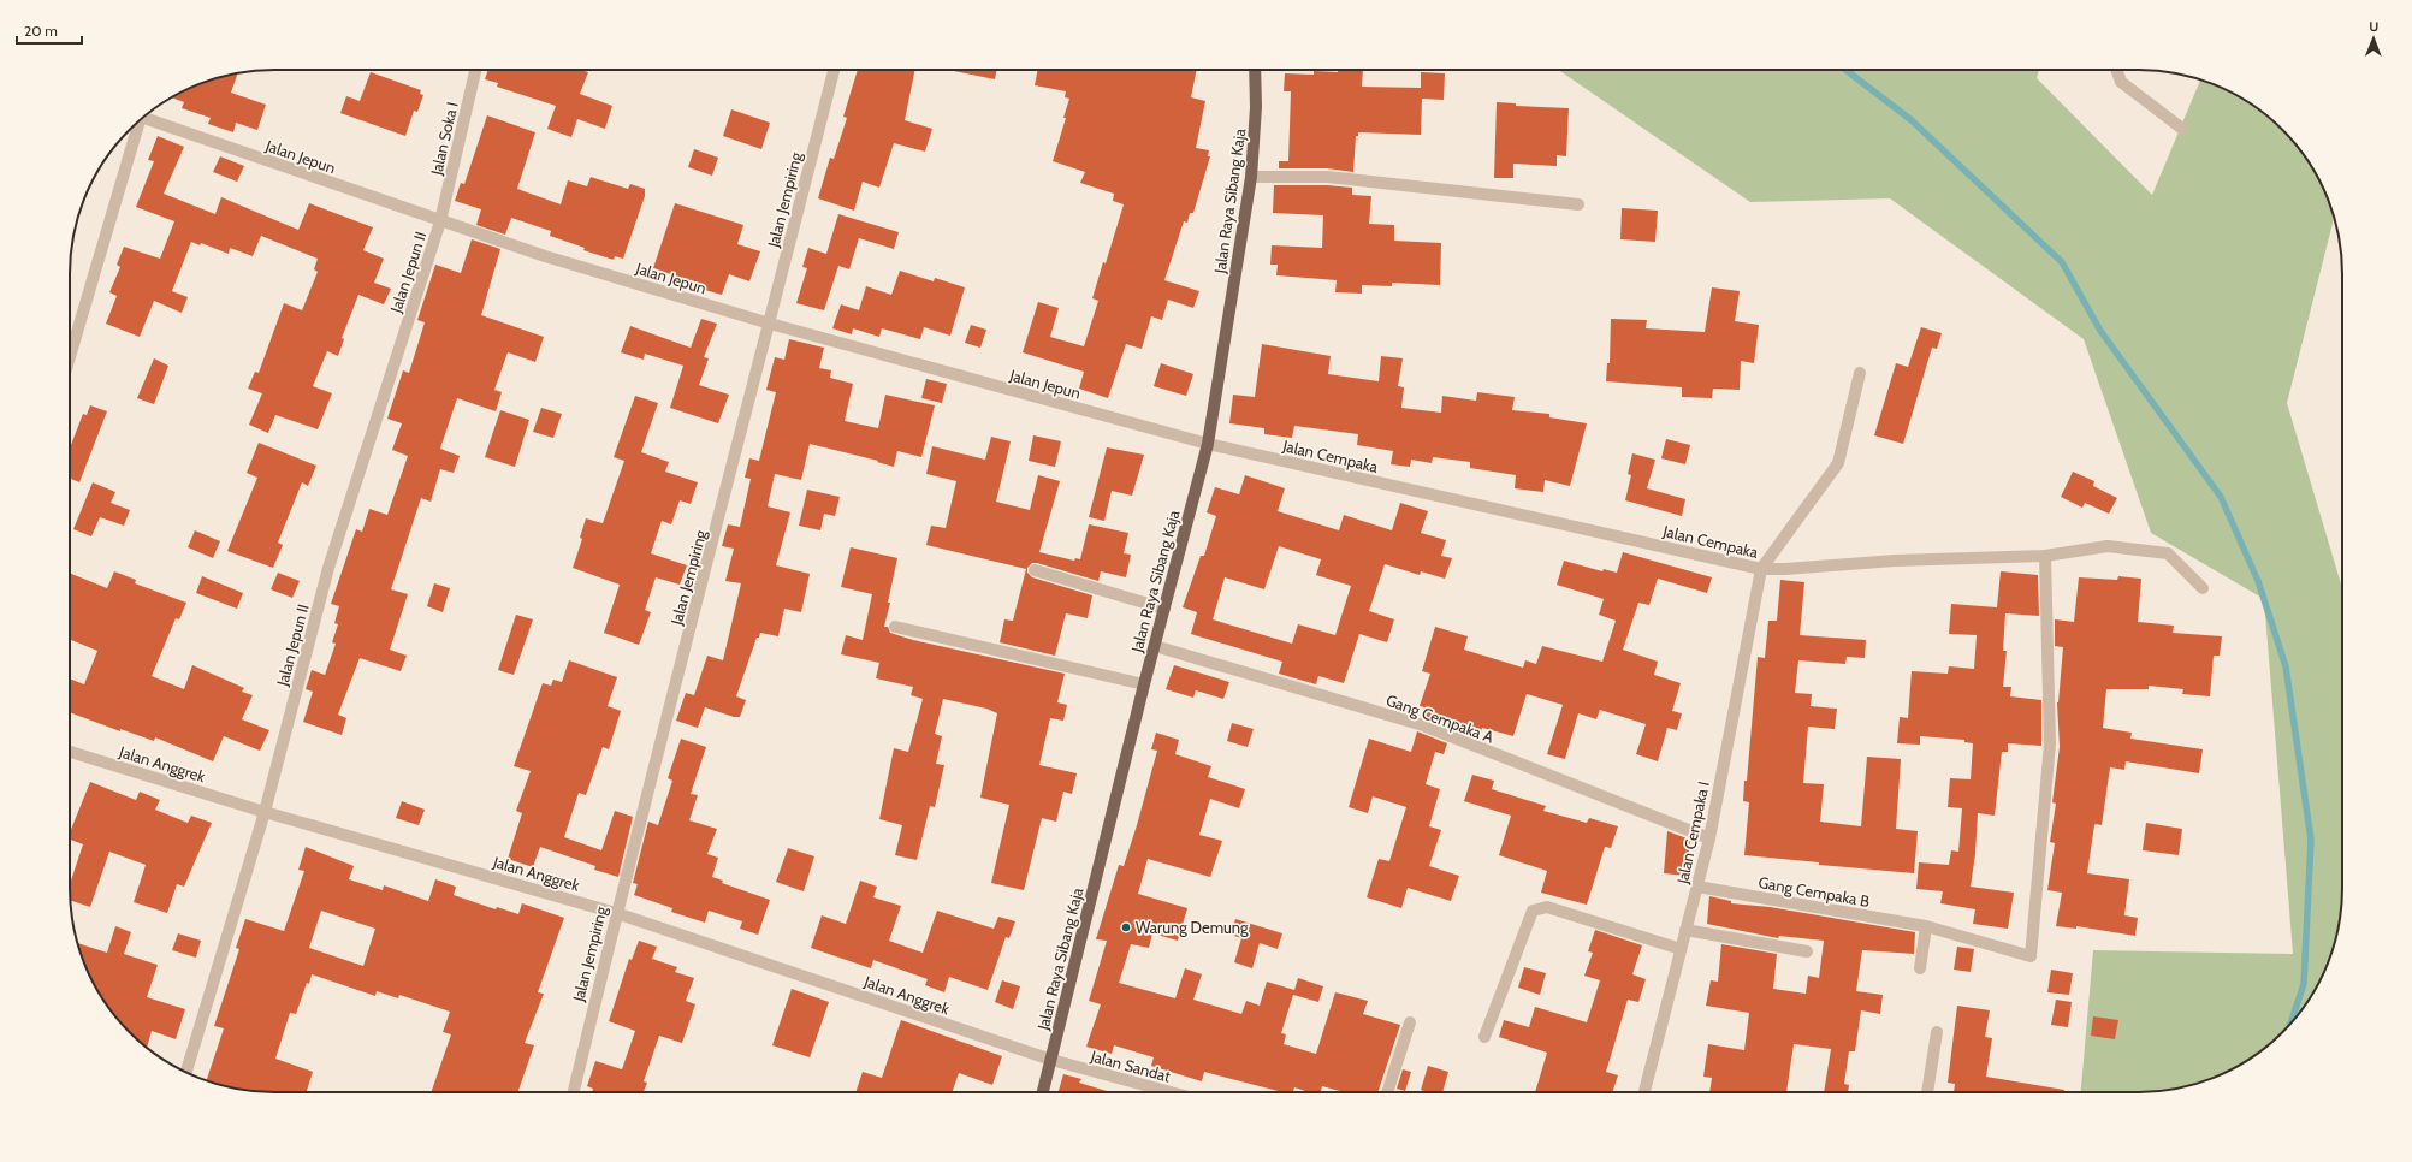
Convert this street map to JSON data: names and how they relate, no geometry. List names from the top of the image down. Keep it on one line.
{"streets":{"main road":["Jalan Raya Sibang Kaja"],"street":["Jalan Soka I","Jalan Jepun","Jalan Jempiring","Jalan Jepun II","Jalan Cempaka","Gang Cempaka A","Jalan Anggrek","Jalan Cempaka I","Gang Cempaka B","Jalan Sandat"]},"crossings":[["Jalan Soka I","Jalan Jepun"],["Jalan Soka I","Jalan Jepun II"],["Jalan Jepun","Jalan Jempiring"],["Jalan Jepun","Jalan Raya Sibang Kaja"],["Jalan Jepun","Jalan Jepun II"],["Jalan Jepun","Jalan Cempaka"],["Jalan Jempiring","Jalan Anggrek"],["Jalan Raya Sibang Kaja","Jalan Cempaka"],["Jalan Raya Sibang Kaja","Gang Cempaka A"],["Jalan Raya Sibang Kaja","Jalan Anggrek"],["Jalan Raya Sibang Kaja","Jalan Sandat"],["Jalan Jepun II","Jalan Anggrek"],["Jalan Cempaka","Jalan Cempaka I"],["Jalan Cempaka","Gang Cempaka B"],["Gang Cempaka A","Jalan Cempaka I"],["Jalan Anggrek","Jalan Sandat"],["Jalan Cempaka I","Gang Cempaka B"]],"places":["Warung Demung"],"scale_bar":"20 m","north":"top"}
